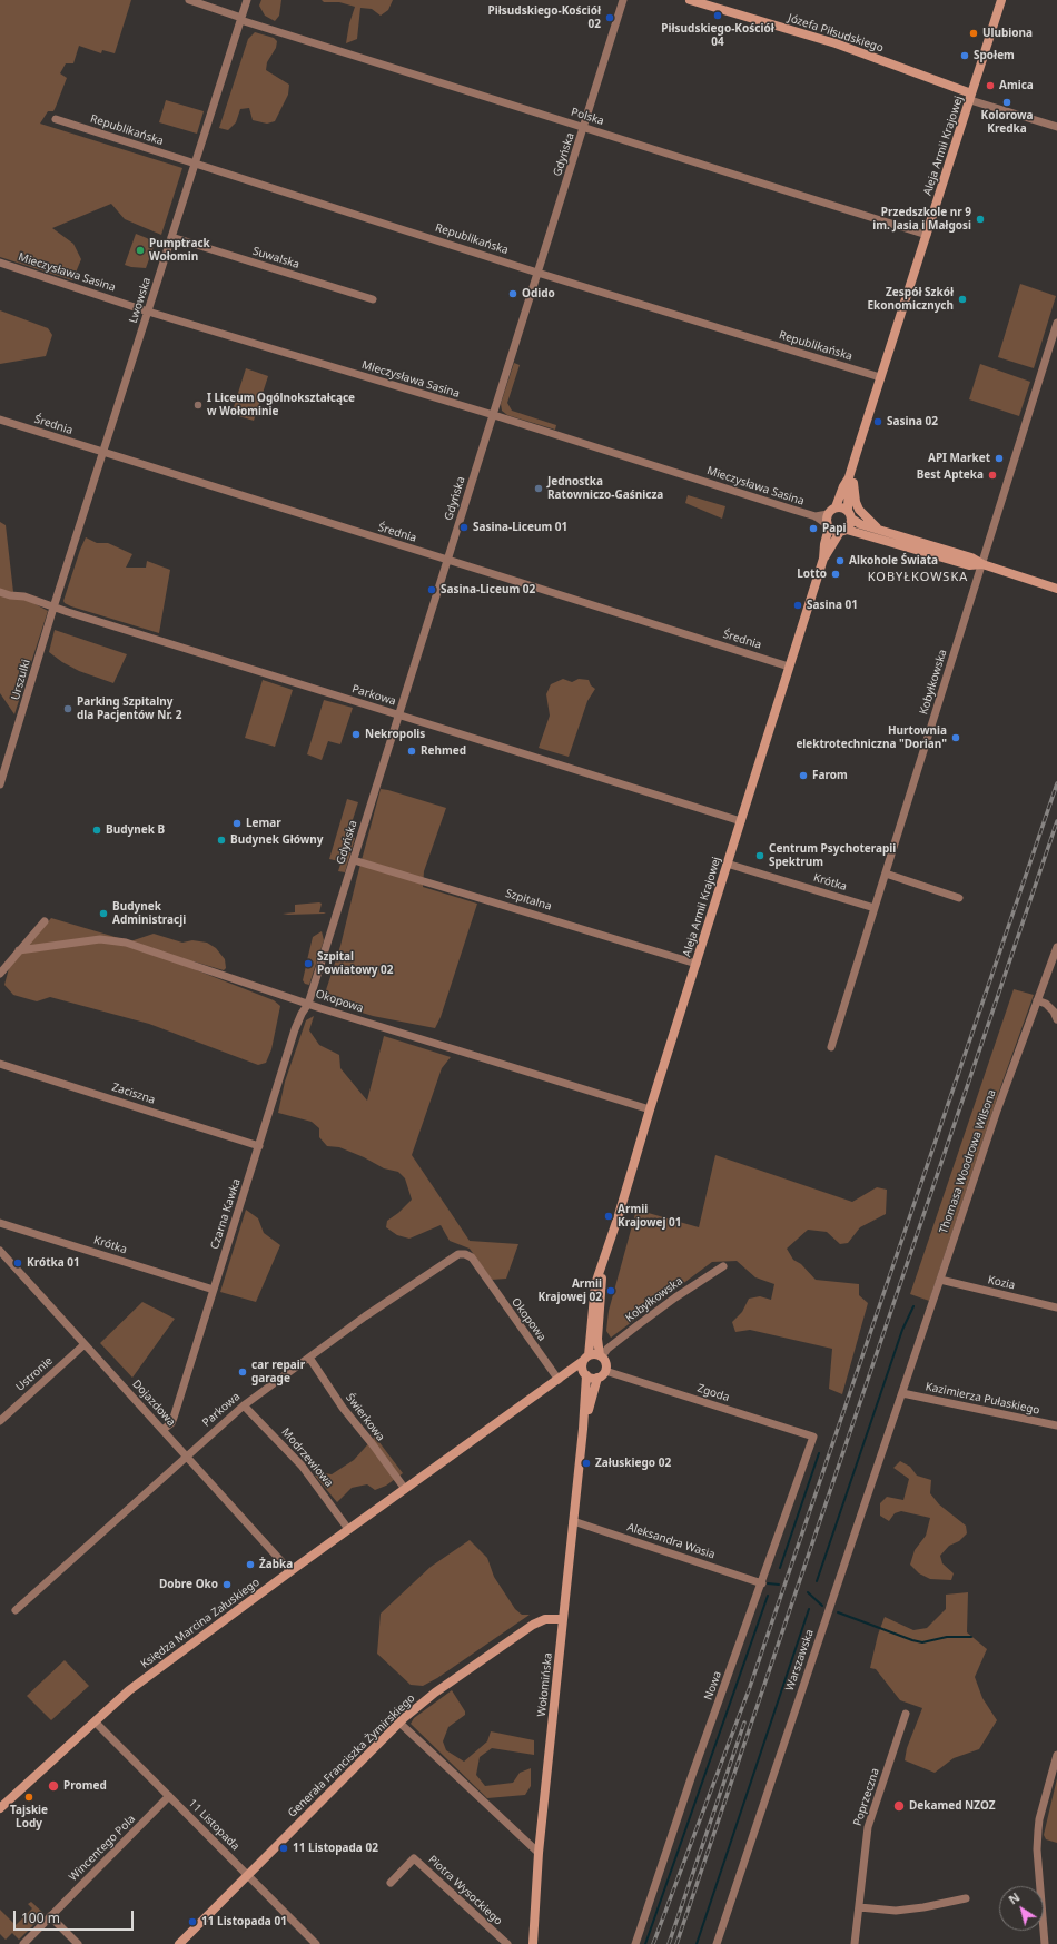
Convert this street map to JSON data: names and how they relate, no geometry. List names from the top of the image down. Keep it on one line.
{"streets":{"street":["Józefa Piłsudskiego","Polska","Republikańska","Aleja Armii Krajowej","Gdyńska","Suwalska","Mieczysława Sasina","Lwowska","Średnia","Urszulki","Kobyłkowska","Parkowa","Krótka","Szpitalna","Okopowa","Zaciszna","Thomasa Woodrowa Wilsona","Czarna Kawka","Kozia","Ustronie","Zgoda","Kazimierza Pułaskiego","Dojazdowa","Świerkowa","Modrzewiowa","Aleksandra Wasia","Księdza Marcina Załuskiego","Warszawska","Wołomińska","Nowa","Generała Franciszka Żymirskiego","Poprzeczna","11 Listopada","Wincentego Pola","Piotra Wysockiego"]},"crossings":[["Józefa Piłsudskiego","Aleja Armii Krajowej"],["Polska","Aleja Armii Krajowej"],["Polska","Gdyńska"],["Polska","Lwowska"],["Republikańska","Aleja Armii Krajowej"],["Republikańska","Gdyńska"],["Republikańska","Lwowska"],["Aleja Armii Krajowej","Mieczysława Sasina"],["Aleja Armii Krajowej","Średnia"],["Aleja Armii Krajowej","Kobyłkowska"],["Aleja Armii Krajowej","Parkowa"],["Aleja Armii Krajowej","Krótka"],["Aleja Armii Krajowej","Szpitalna"],["Aleja Armii Krajowej","Okopowa"],["Aleja Armii Krajowej","Zgoda"],["Aleja Armii Krajowej","Księdza Marcina Załuskiego"],["Aleja Armii Krajowej","Wołomińska"],["Gdyńska","Mieczysława Sasina"],["Gdyńska","Średnia"],["Gdyńska","Parkowa"],["Gdyńska","Szpitalna"],["Gdyńska","Okopowa"],["Gdyńska","Czarna Kawka"],["Suwalska","Lwowska"],["Mieczysława Sasina","Lwowska"],["Lwowska","Średnia"],["Lwowska","Urszulki"],["Lwowska","Parkowa"],["Urszulki","Parkowa"],["Kobyłkowska","Krótka"],["Kobyłkowska","Zgoda"],["Kobyłkowska","Księdza Marcina Załuskiego"],["Kobyłkowska","Wołomińska"],["Parkowa","Okopowa"],["Parkowa","Dojazdowa"],["Parkowa","Świerkowa"],["Parkowa","Modrzewiowa"],["Krótka","Czarna Kawka"],["Okopowa","Czarna Kawka"],["Okopowa","Księdza Marcina Załuskiego"],["Zaciszna","Czarna Kawka"],["Thomasa Woodrowa Wilsona","Kozia"],["Thomasa Woodrowa Wilsona","Kazimierza Pułaskiego"],["Thomasa Woodrowa Wilsona","Warszawska"],["Czarna Kawka","Dojazdowa"],["Ustronie","Dojazdowa"],["Zgoda","Księdza Marcina Załuskiego"],["Zgoda","Wołomińska"],["Zgoda","Nowa"],["Kazimierza Pułaskiego","Warszawska"],["Dojazdowa","Księdza Marcina Załuskiego"],["Świerkowa","Księdza Marcina Załuskiego"],["Modrzewiowa","Księdza Marcina Załuskiego"],["Aleksandra Wasia","Wołomińska"],["Aleksandra Wasia","Nowa"],["Księdza Marcina Załuskiego","Wołomińska"],["Księdza Marcina Załuskiego","11 Listopada"],["Wołomińska","Generała Franciszka Żymirskiego"],["Generała Franciszka Żymirskiego","11 Listopada"],["11 Listopada","Wincentego Pola"]],"districts":["KOBYŁKOWSKA"],"places":["Piłsudskiego-Kościół 04","Piłsudskiego-Kościół 02","Ulubiona","Społem","Amica","Kolorowa Kredka","Przedszkole nr 9 im. Jasia i Małgosi","Pumptrack Wołomin","Odido","Zespół Szkół Ekonomicznych","I Liceum Ogólnokształcące w Wołominie","Sasina 02","API Market","Best Apteka","Jednostka Ratowniczo-Gaśnicza","Sasina-Liceum 01","Papi","Alkohole Świata","Lotto","Sasina-Liceum 02","Sasina 01","Parking Szpitalny dla Pacjentów Nr. 2","Nekropolis","Hurtownia elektrotechniczna \"Dorian\"","Rehmed","Farom","Lemar","Budynek B","Budynek Główny","Centrum Psychoterapii Spektrum","Budynek Administracji","Szpital Powiatowy 02","Armii Krajowej 01","Krótka 01","Armii Krajowej 02","car repair garage","Załuskiego 02","Żabka","Dobre Oko","Promed","Tajskie Lody","Dekamed NZOZ","11 Listopada 02","11 Listopada 01"],"scale_bar":"100 m","north":"top left"}
